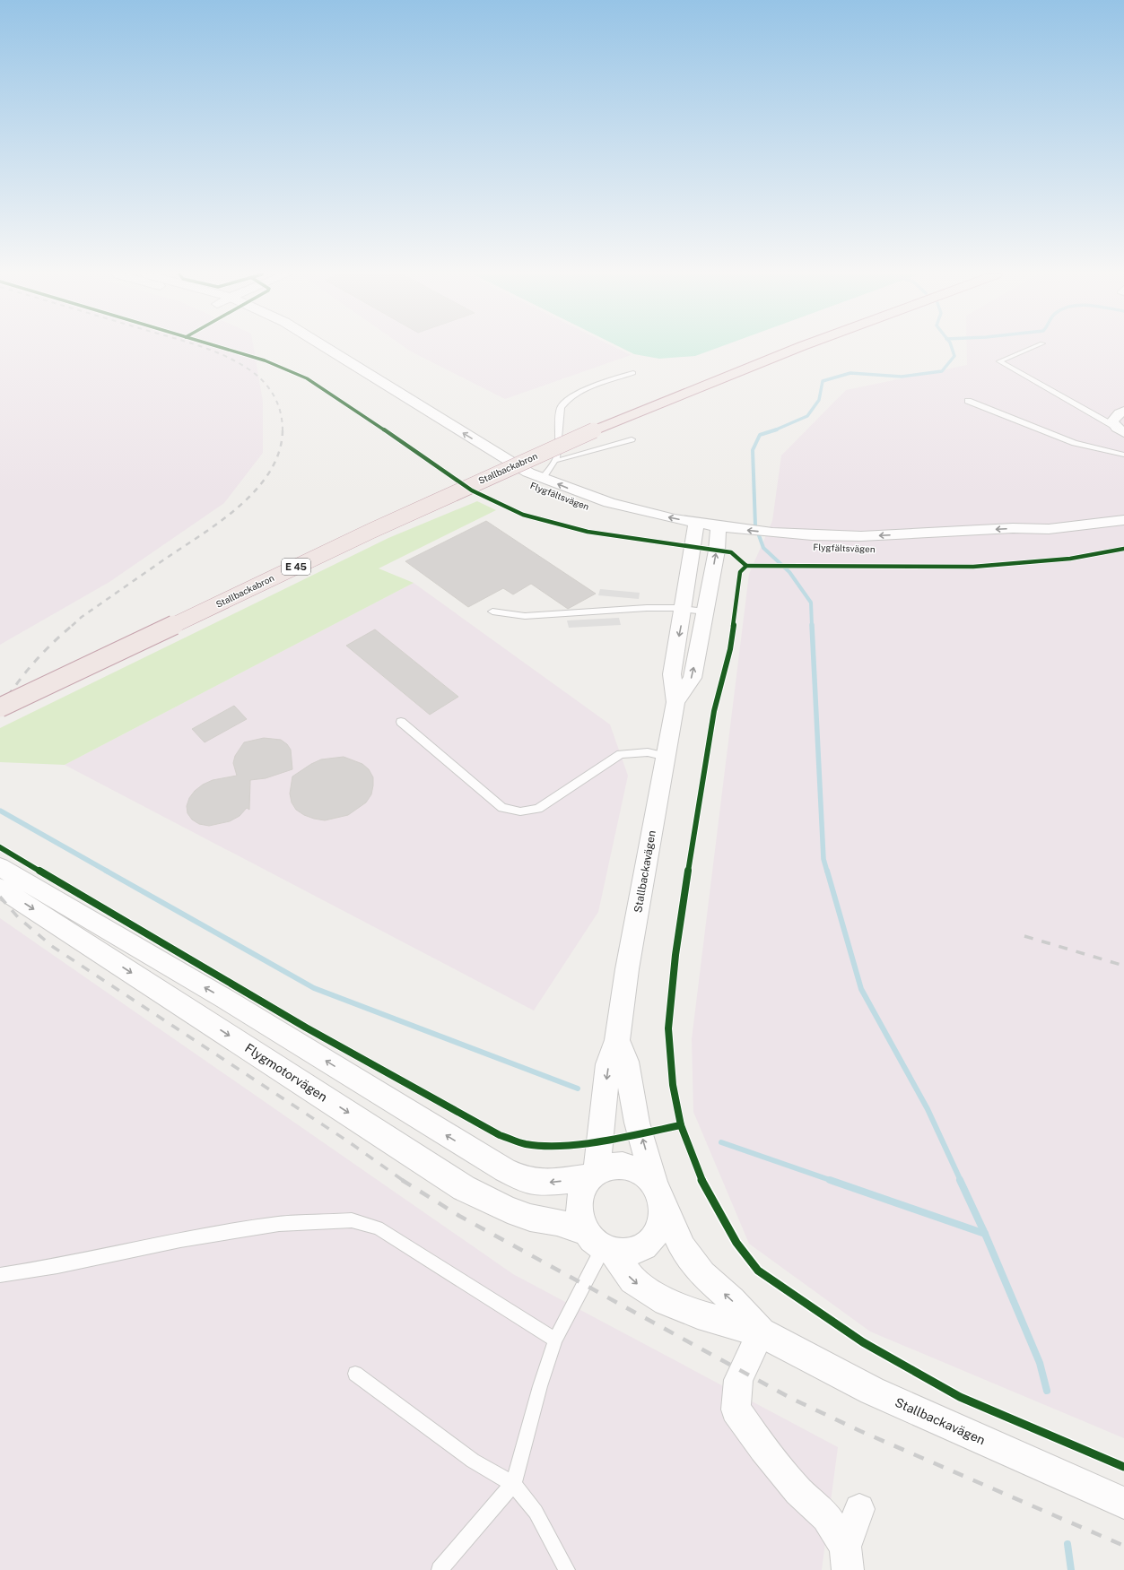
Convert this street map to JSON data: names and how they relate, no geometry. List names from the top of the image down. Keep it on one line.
{"streets":{"highway":["Stallbackabron","E 45"],"street":["Flygfältsvägen","Stallbackavägen","Flygmotorvägen"]},"crossings":[["Flygfältsvägen","Stallbackavägen"],["Stallbackavägen","Flygmotorvägen"]]}
